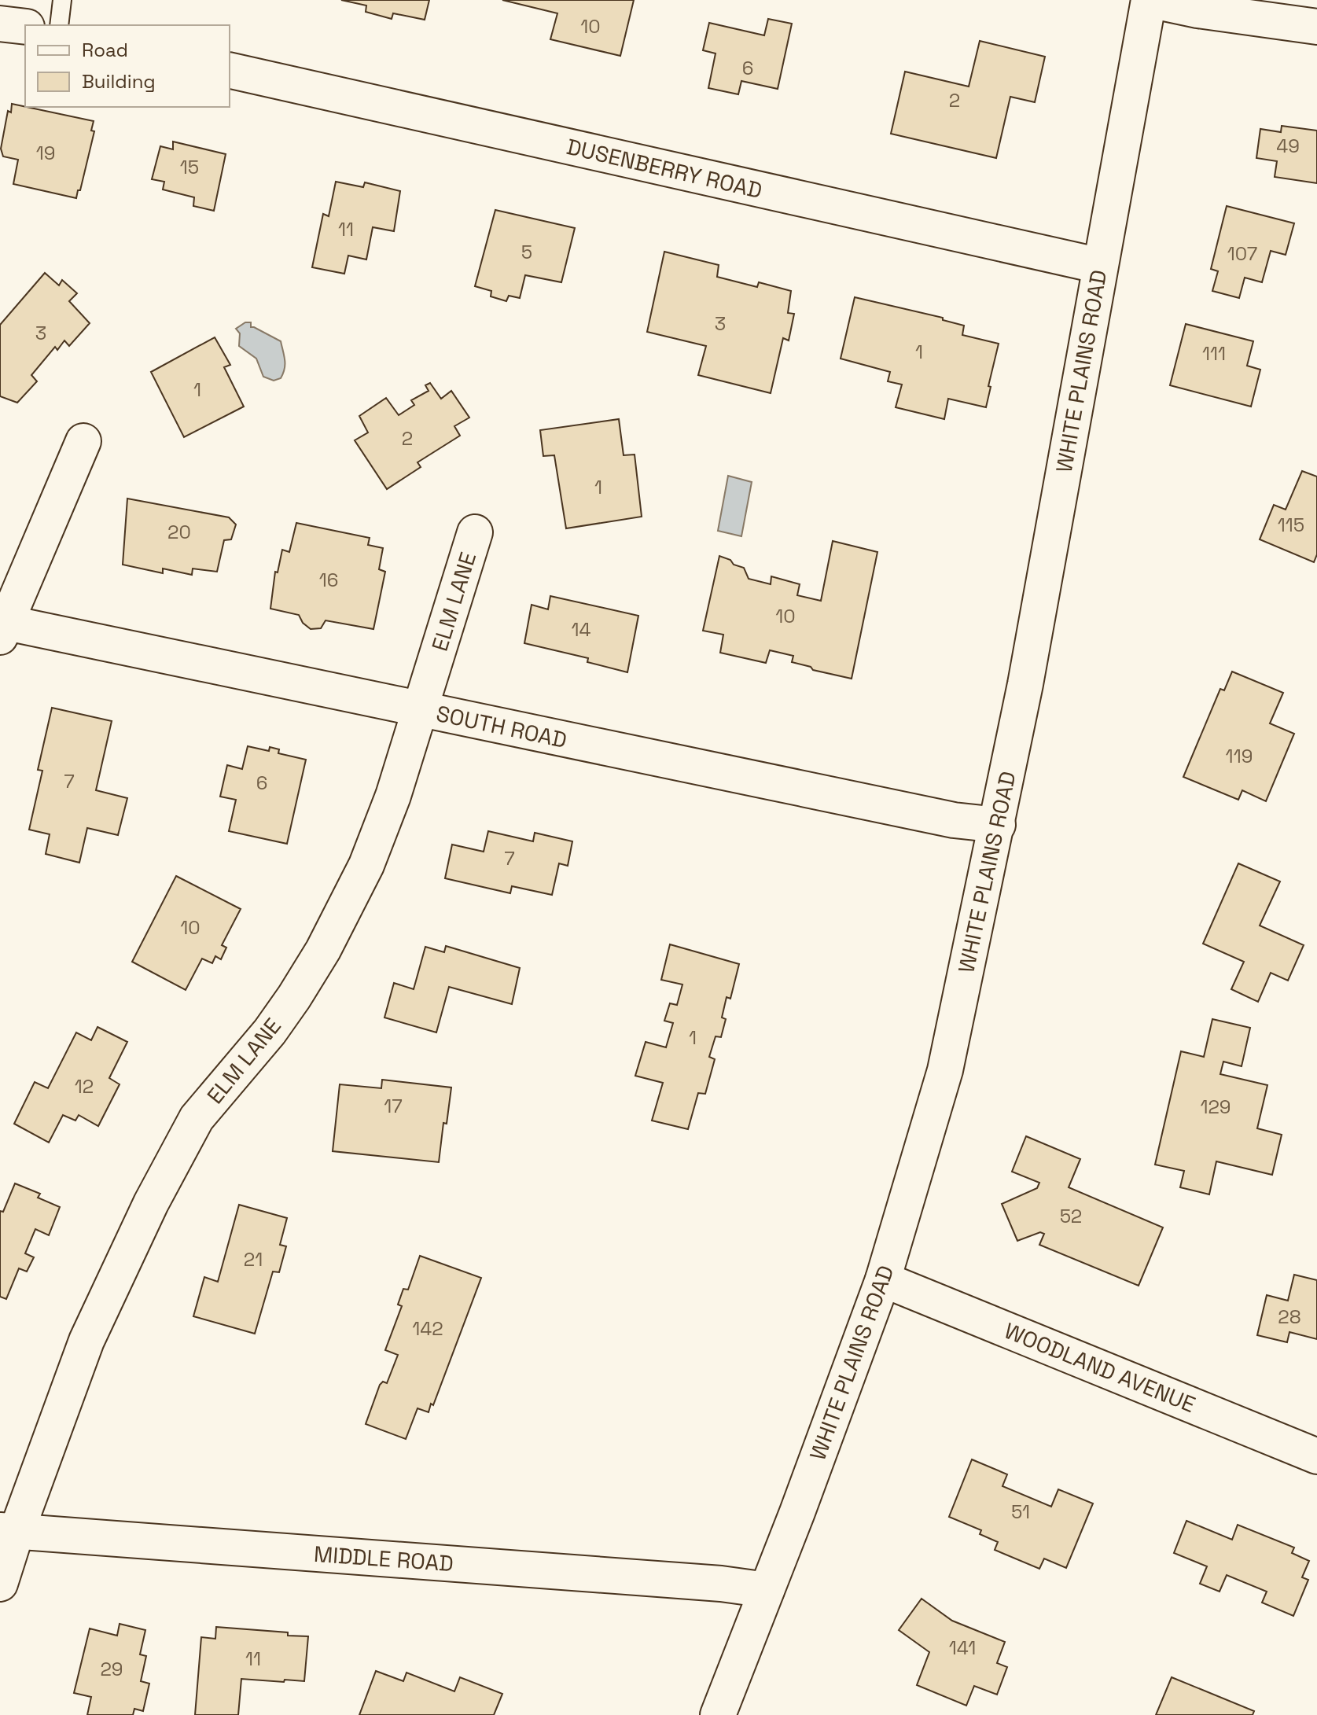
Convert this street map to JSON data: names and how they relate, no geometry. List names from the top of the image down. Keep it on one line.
{"streets":{"street":["DUSENBERRY ROAD","WHITE PLAINS ROAD","ELM LANE","SOUTH ROAD","WOODLAND AVENUE","MIDDLE ROAD"]},"crossings":[["DUSENBERRY ROAD","WHITE PLAINS ROAD"],["WHITE PLAINS ROAD","SOUTH ROAD"],["WHITE PLAINS ROAD","WOODLAND AVENUE"],["WHITE PLAINS ROAD","MIDDLE ROAD"],["ELM LANE","SOUTH ROAD"],["ELM LANE","MIDDLE ROAD"]],"house_numbers":["10","6","2","49","19","15","11","5","107","3","3","1","111","1","2","1","115","20","16","10","14","119","7","6","7","10","1","12","17","129","52","21","28","142","51","141","11","29"],"legend":["Road","Building"]}
